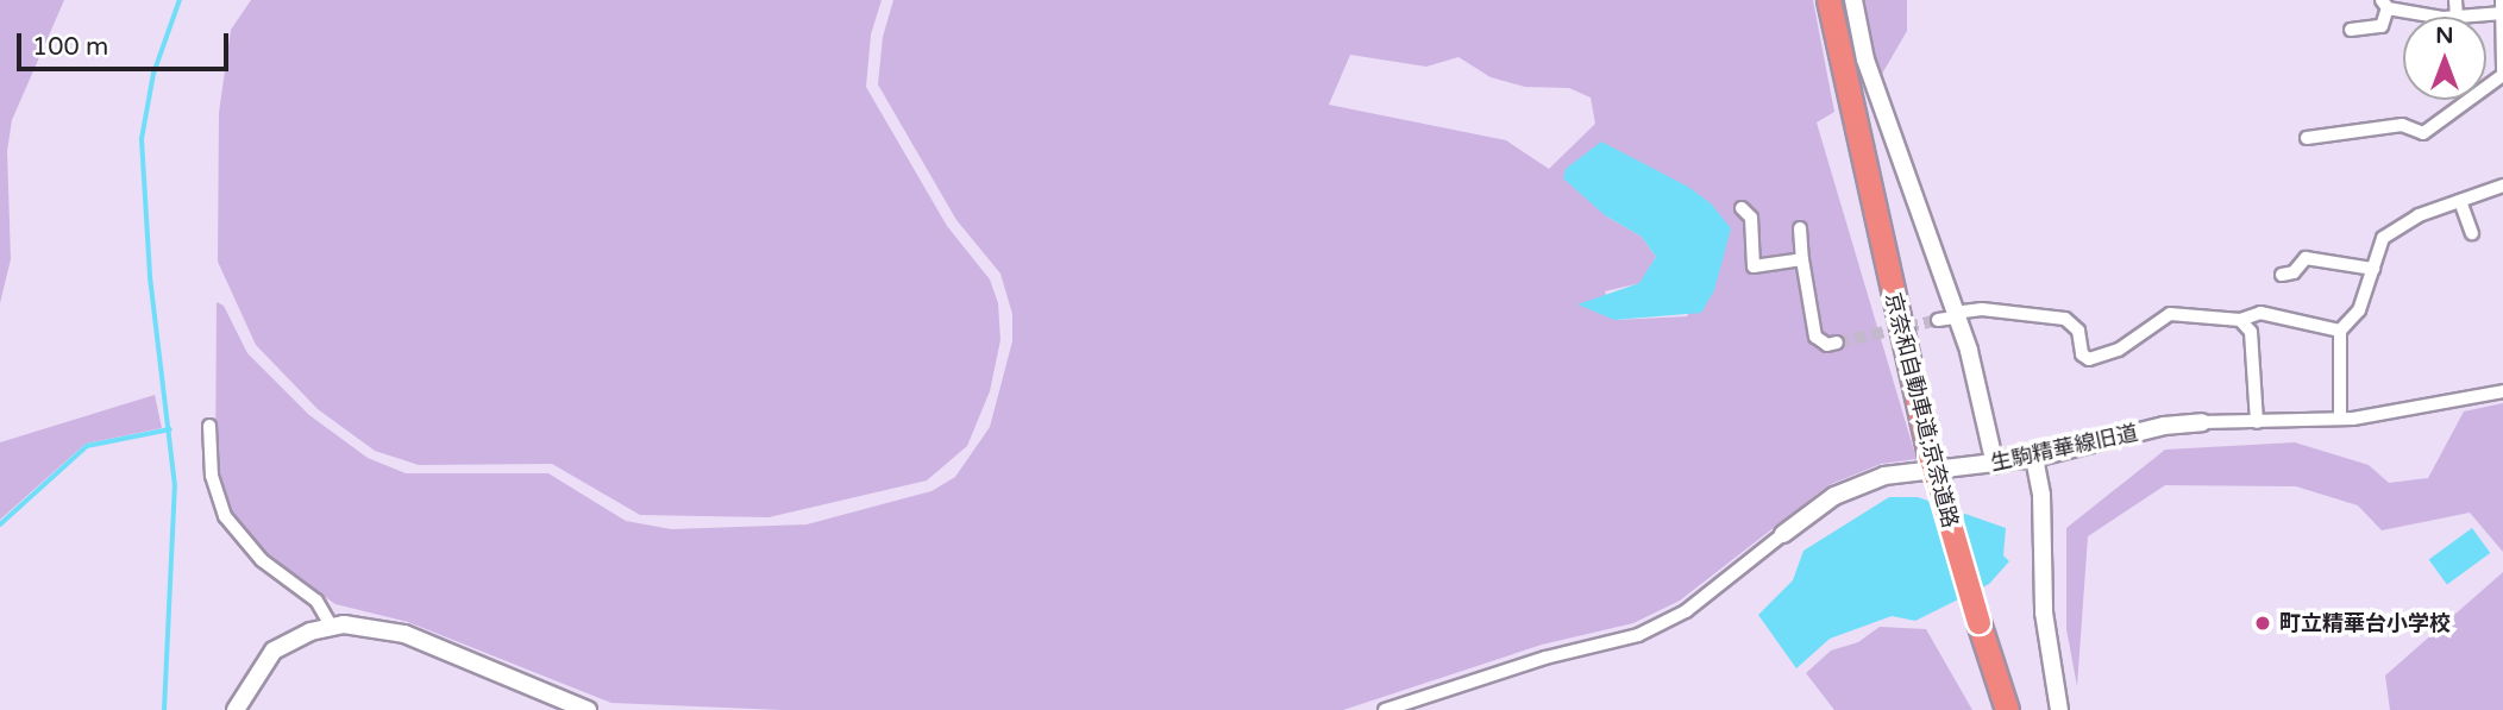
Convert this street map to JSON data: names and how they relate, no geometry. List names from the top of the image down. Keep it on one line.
{"streets":{"highway":["京奈和自動車道;京奈道路"],"street":["生駒精華線旧道"]},"places":["町立精華台小学校"],"scale_bar":"100 m","north":"top"}
